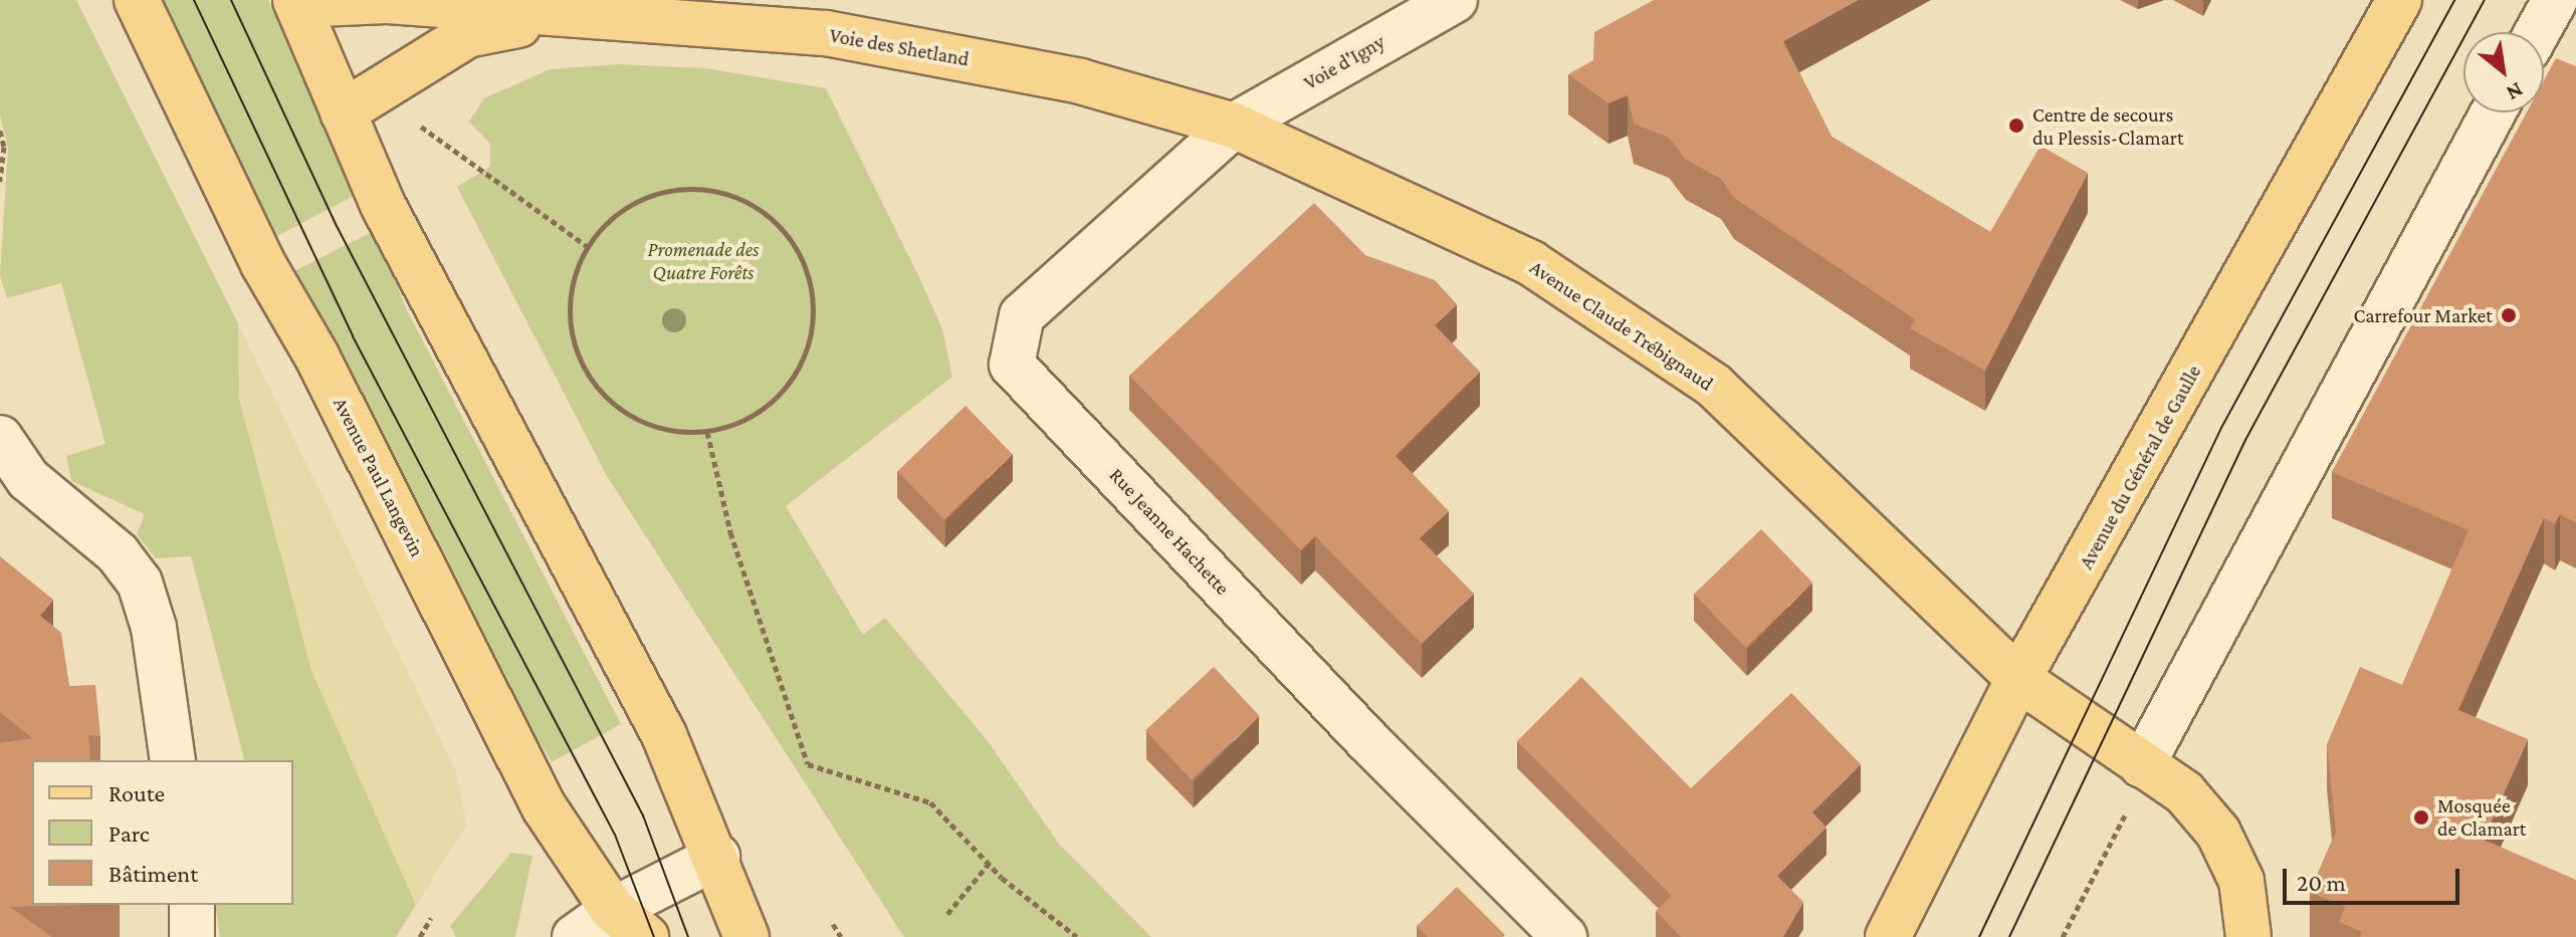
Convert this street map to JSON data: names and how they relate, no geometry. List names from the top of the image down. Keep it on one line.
{"streets":{"main road":["Voie des Shetland","Avenue Claude Trébignaud","Avenue du Général de Gaulle","Avenue Paul Langevin"],"street":["Voie d'Igny","Rue Jeanne Hachette"]},"crossings":[["Voie des Shetland","Voie d'Igny"],["Voie des Shetland","Avenue Claude Trébignaud"],["Voie des Shetland","Rue Jeanne Hachette"],["Voie d'Igny","Avenue Claude Trébignaud"],["Voie d'Igny","Rue Jeanne Hachette"],["Avenue Claude Trébignaud","Avenue du Général de Gaulle"],["Avenue Claude Trébignaud","Rue Jeanne Hachette"]],"parks":["Promenade des Quatre Forêts"],"places":["Centre de secours du Plessis-Clamart","Carrefour Market","Mosquée de Clamart"],"legend":["Route","Parc","Bâtiment"],"scale_bar":"20 m","north":"bottom right"}
